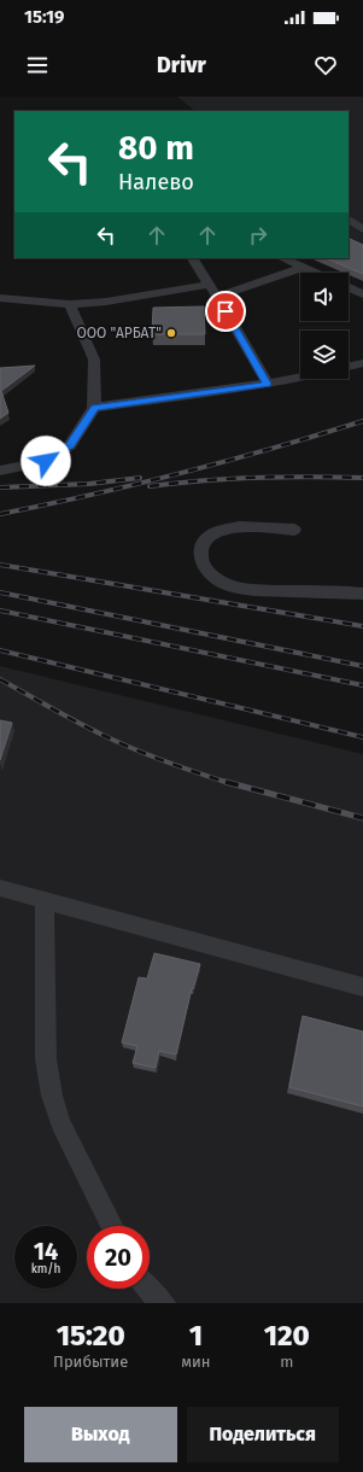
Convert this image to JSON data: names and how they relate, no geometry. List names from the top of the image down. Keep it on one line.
{"places":["ООО \"АРБАТ\""],"page":{"status":"15:19","header":"Drivr","turn":["80 m","Налево"],"speed":"14 km/h","limit":"20","eta":["15:20","Прибытие","1","мин","120","m"],"buttons":["Выход","Поделиться"]}}
